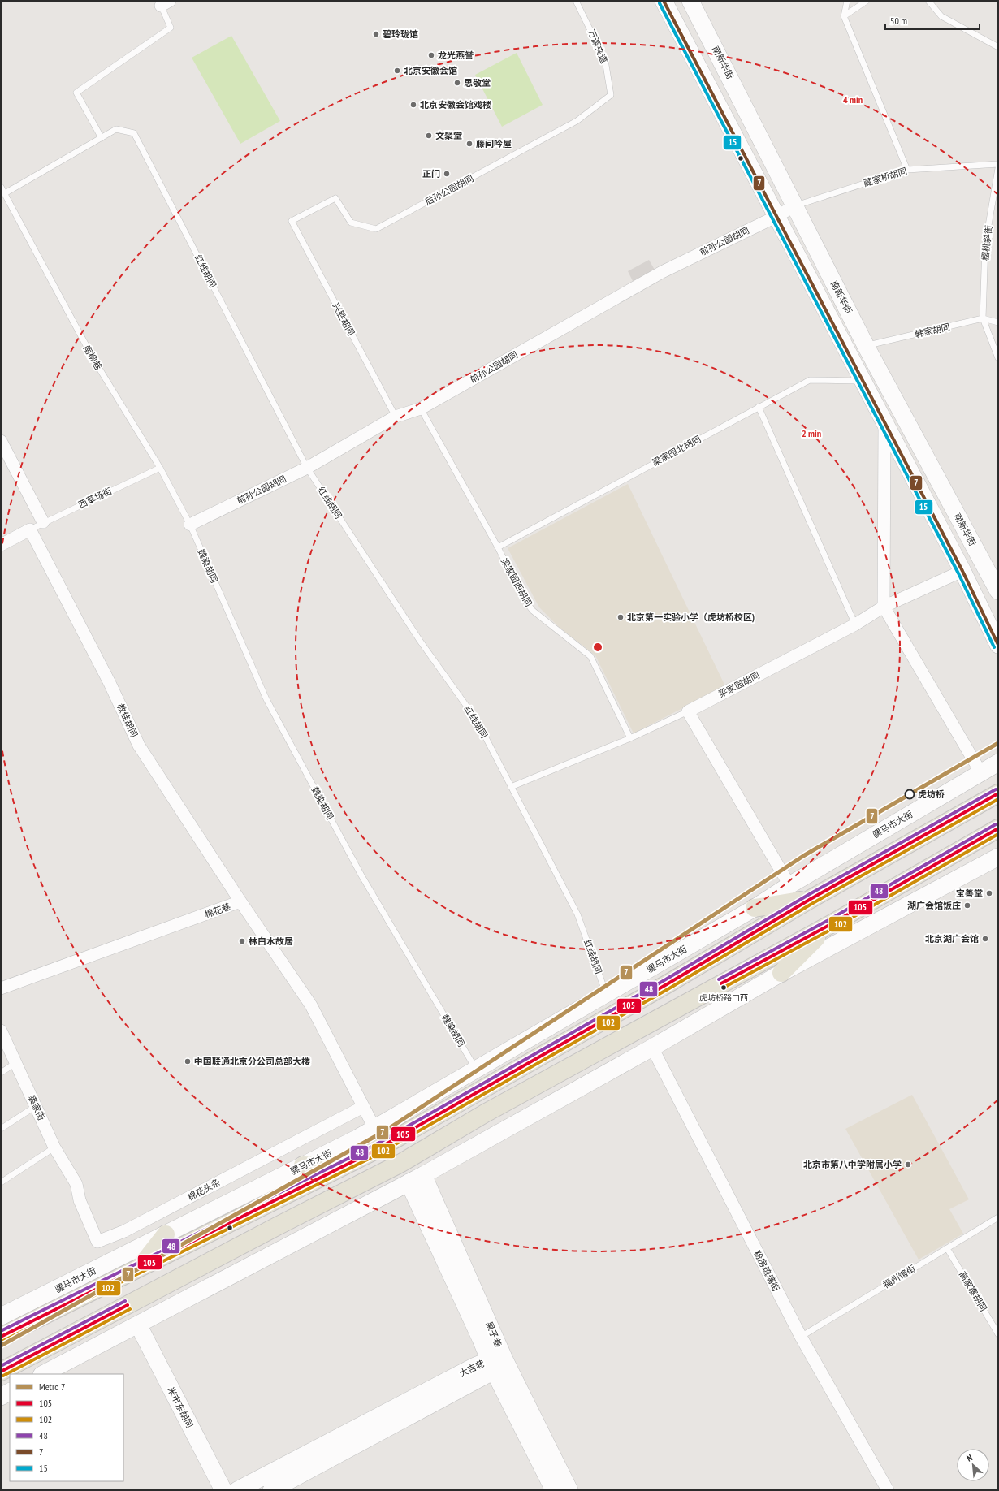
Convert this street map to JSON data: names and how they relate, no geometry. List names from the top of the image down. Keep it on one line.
{"streets":{"main road":["骡马市大街"],"street":["南新华街","前孙公园胡同","梁家园胡同","教佳胡同","棉花巷","裘家街","棉花头条","粉房琉璃街","果子巷","大吉巷","米市东胡同"],"lane":["万源夹道","藏家桥胡同","后孙公园胡同","樱桃斜街","红线胡同","兴胜胡同","韩家胡同","南柳巷","梁家园北胡同","西草场街","魏染胡同","梁家园西胡同","福州馆街","高家寨胡同"]},"crossings":[["万源夹道","后孙公园胡同"],["南新华街","藏家桥胡同"],["南新华街","前孙公园胡同"],["南新华街","韩家胡同"],["藏家桥胡同","前孙公园胡同"],["后孙公园胡同","兴胜胡同"],["前孙公园胡同","红线胡同"],["前孙公园胡同","兴胜胡同"],["前孙公园胡同","南柳巷"],["前孙公园胡同","魏染胡同"],["前孙公园胡同","梁家园西胡同"],["樱桃斜街","韩家胡同"],["红线胡同","南柳巷"],["红线胡同","梁家园胡同"],["红线胡同","骡马市大街"],["南柳巷","西草场街"],["南柳巷","魏染胡同"],["梁家园北胡同","梁家园西胡同"],["西草场街","教佳胡同"],["魏染胡同","骡马市大街"],["梁家园西胡同","梁家园胡同"],["教佳胡同","棉花巷"],["骡马市大街","棉花巷"],["棉花巷","棉花头条"],["裘家街","棉花头条"],["粉房琉璃街","福州馆街"],["福州馆街","高家寨胡同"],["果子巷","大吉巷"]],"places":["碧玲珑馆","龙光燕誉","北京安徽会馆","思敬堂","北京安徽会馆戏楼","文聚堂","藤间吟屋","正门","北京第一实验小学（虎坊桥校区)","虎坊桥","宝善堂","湖广会馆饭庄","北京湖广会馆","林白水故居","虎坊桥路口西","中国联通北京分公司总部大楼","北京市第八中学附属小学"],"lines":["transit line 7","transit line 15","metro line 7","transit line 48","transit line 105","transit line 102"],"legend":["Metro 7","105","102","48","7","15"],"scale_bar":"50 m","north":"top left","rings":["4 min","2 min"]}
